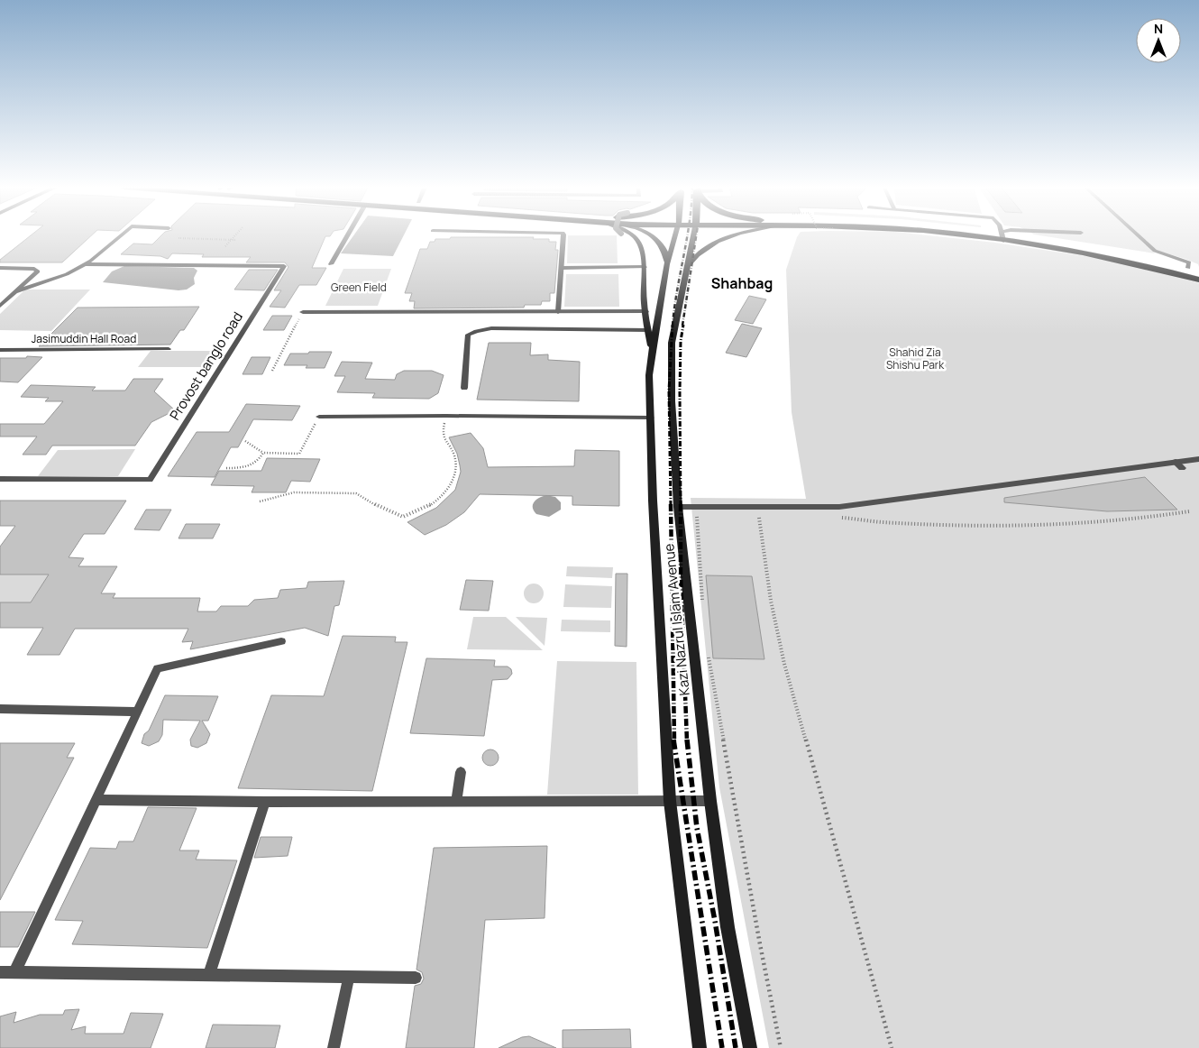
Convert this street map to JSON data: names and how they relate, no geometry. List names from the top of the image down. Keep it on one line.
{"streets":{"main road":["Kazi Nazrul Islam Avenue"],"lane":["Jasimuddin Hall Road","Provost banglo road"]},"districts":["Shahbag"],"parks":["Green Field","Shahid Zia Shishu Park"],"north":"top"}
